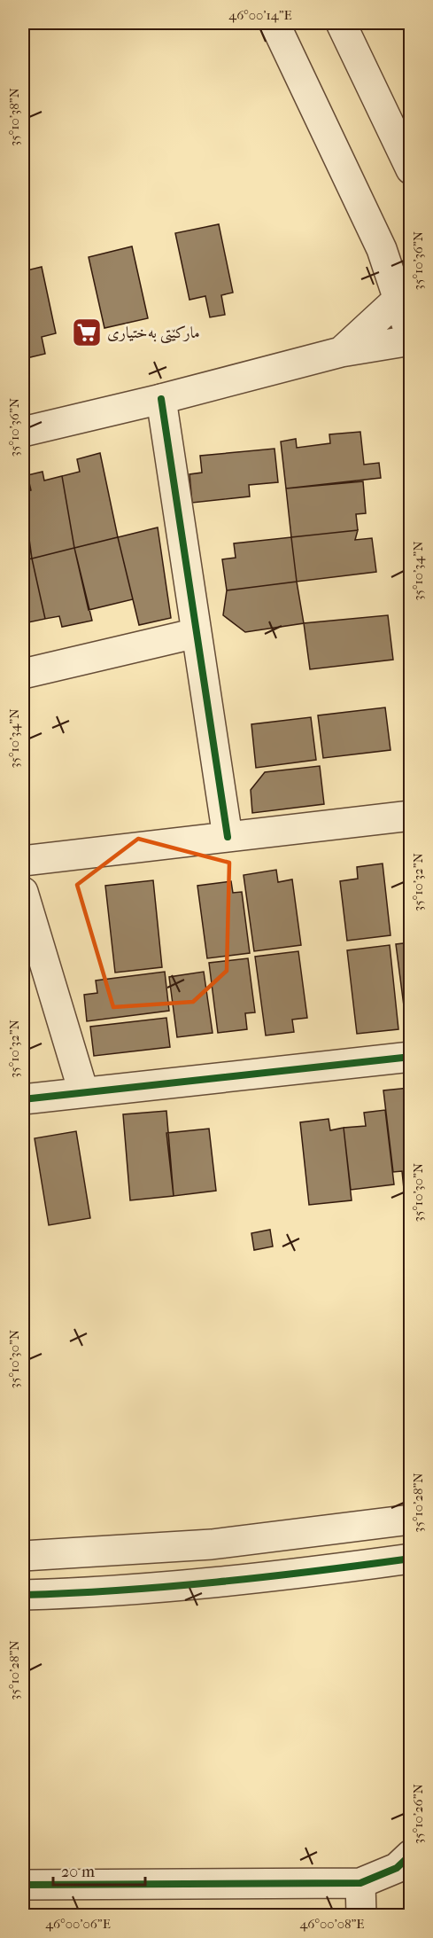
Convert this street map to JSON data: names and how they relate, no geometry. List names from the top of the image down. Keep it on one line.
{"places":{"supermarket":["مارکێتی بەختیاری"]},"scale_bar":"20 m","coordinates":["46°00'14\"E","35°10'38\"N","35°10'36\"N","35°10'34\"N","35°10'32\"N","35°10'30\"N","35°10'28\"N","35°10'26\"N","46°00'06\"E","46°00'08\"E"]}
